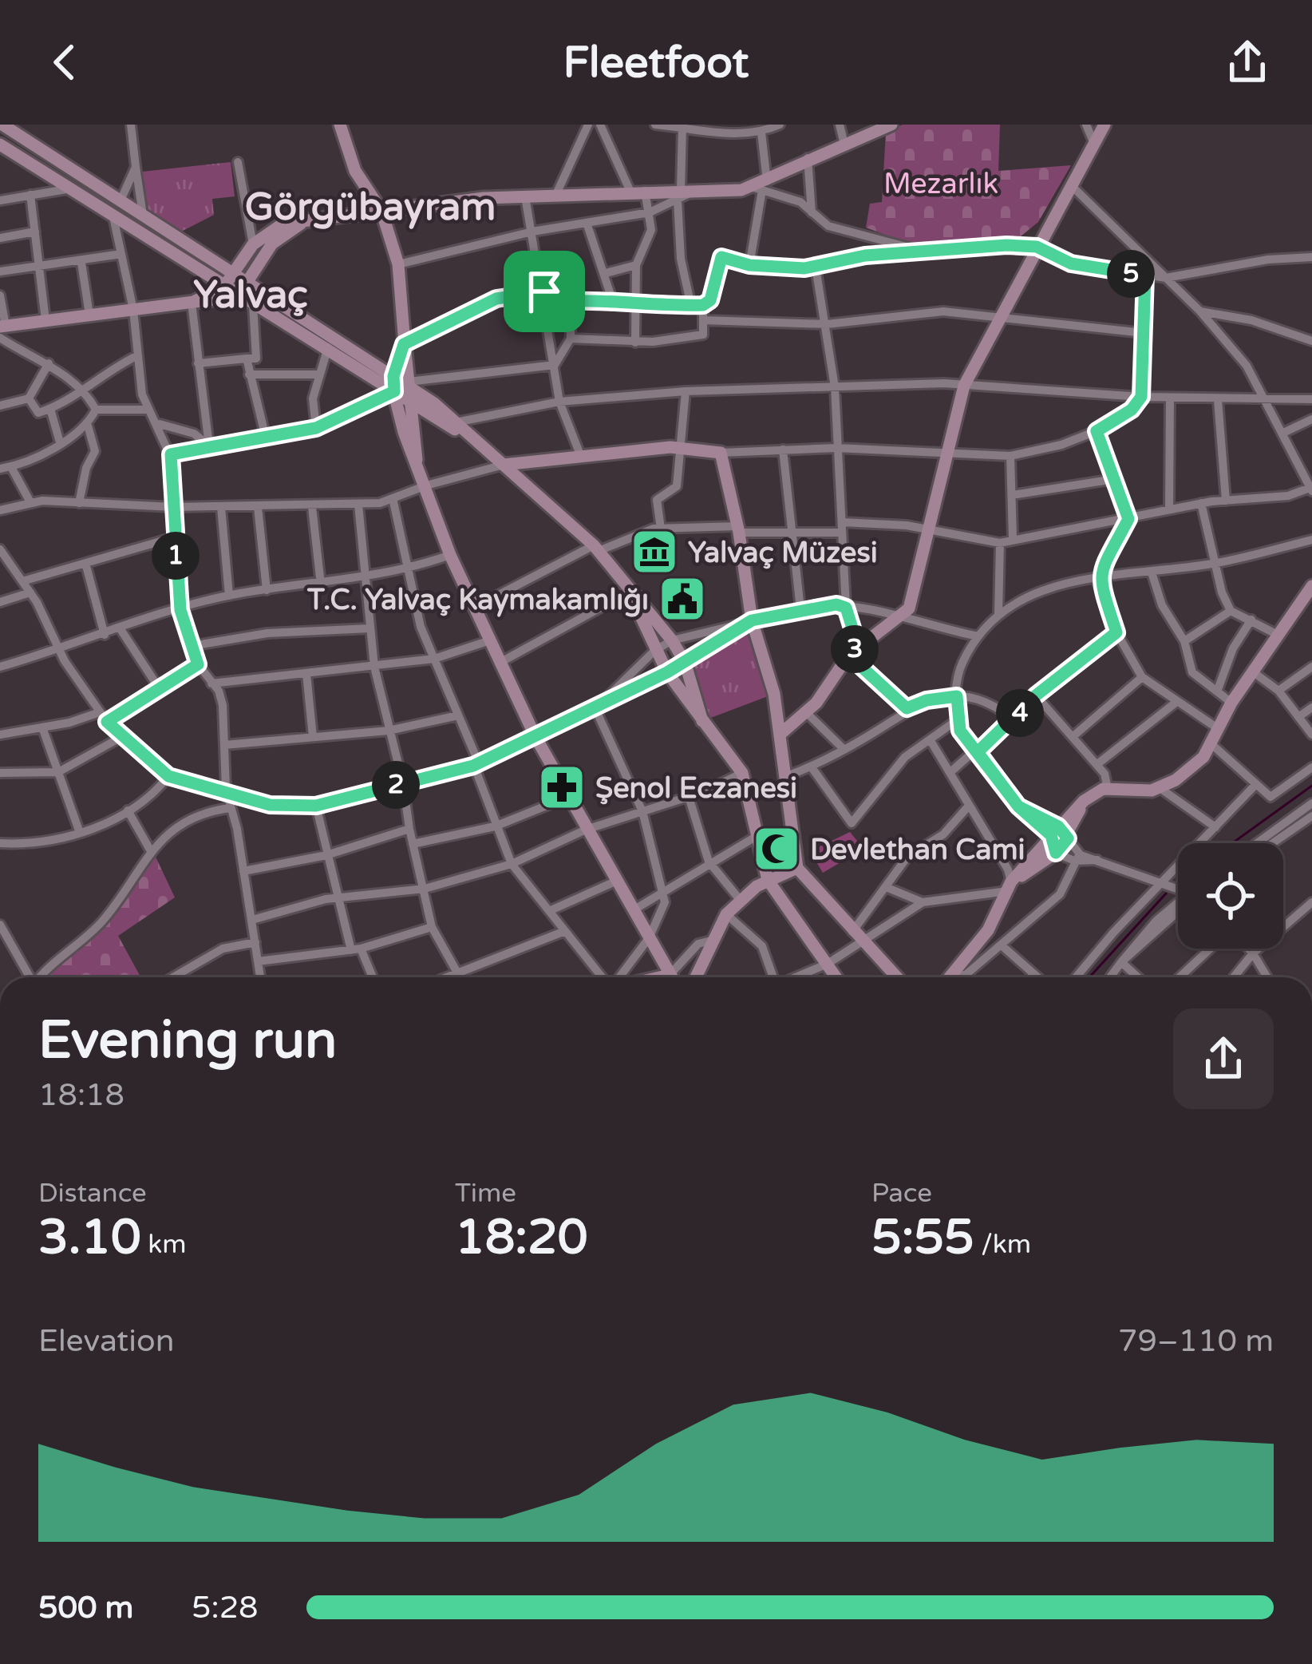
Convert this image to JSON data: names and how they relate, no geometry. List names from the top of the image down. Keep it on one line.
{"districts":["Görgübayram","Yalvaç"],"parks":["Mezarlık"],"places":{"museum":["Yalvaç Müzesi"],"public building":["T.C. Yalvaç Kaymakamlığı"],"pharmacy":["Şenol Eczanesi"],"mosque":["Devlethan Cami"]},"page":{"header":"Fleetfoot","pins":["5","1","3","4","2"],"heading":["Evening run","18:18"],"stats":[["Distance","3.10 km"],["Time","18:20"],["Pace","5:55 /km"]],"chart":["Elevation","79–110 m"],"list":[{"name":"500 m","note":"5:28"}]}}
